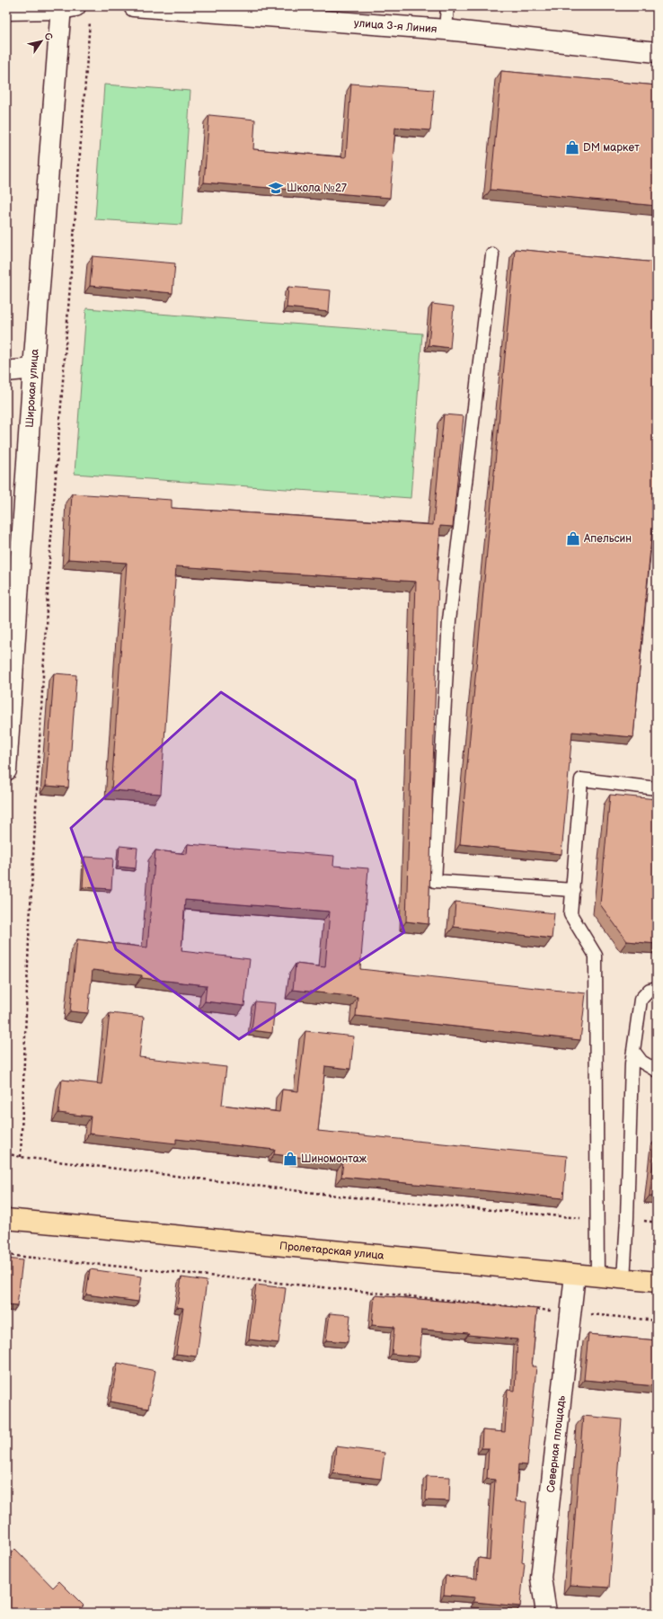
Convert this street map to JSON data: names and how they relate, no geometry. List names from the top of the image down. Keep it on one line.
{"streets":{"main road":["Пролетарская улица"],"street":["улица 3-я Линия","Широкая улица","Северная площадь"]},"crossings":[["Пролетарская улица","Северная площадь"]],"places":{"shop":["DM маркет","Апельсин","Шиномонтаж"],"school or university":["Школа №27"]},"north":"top right"}
